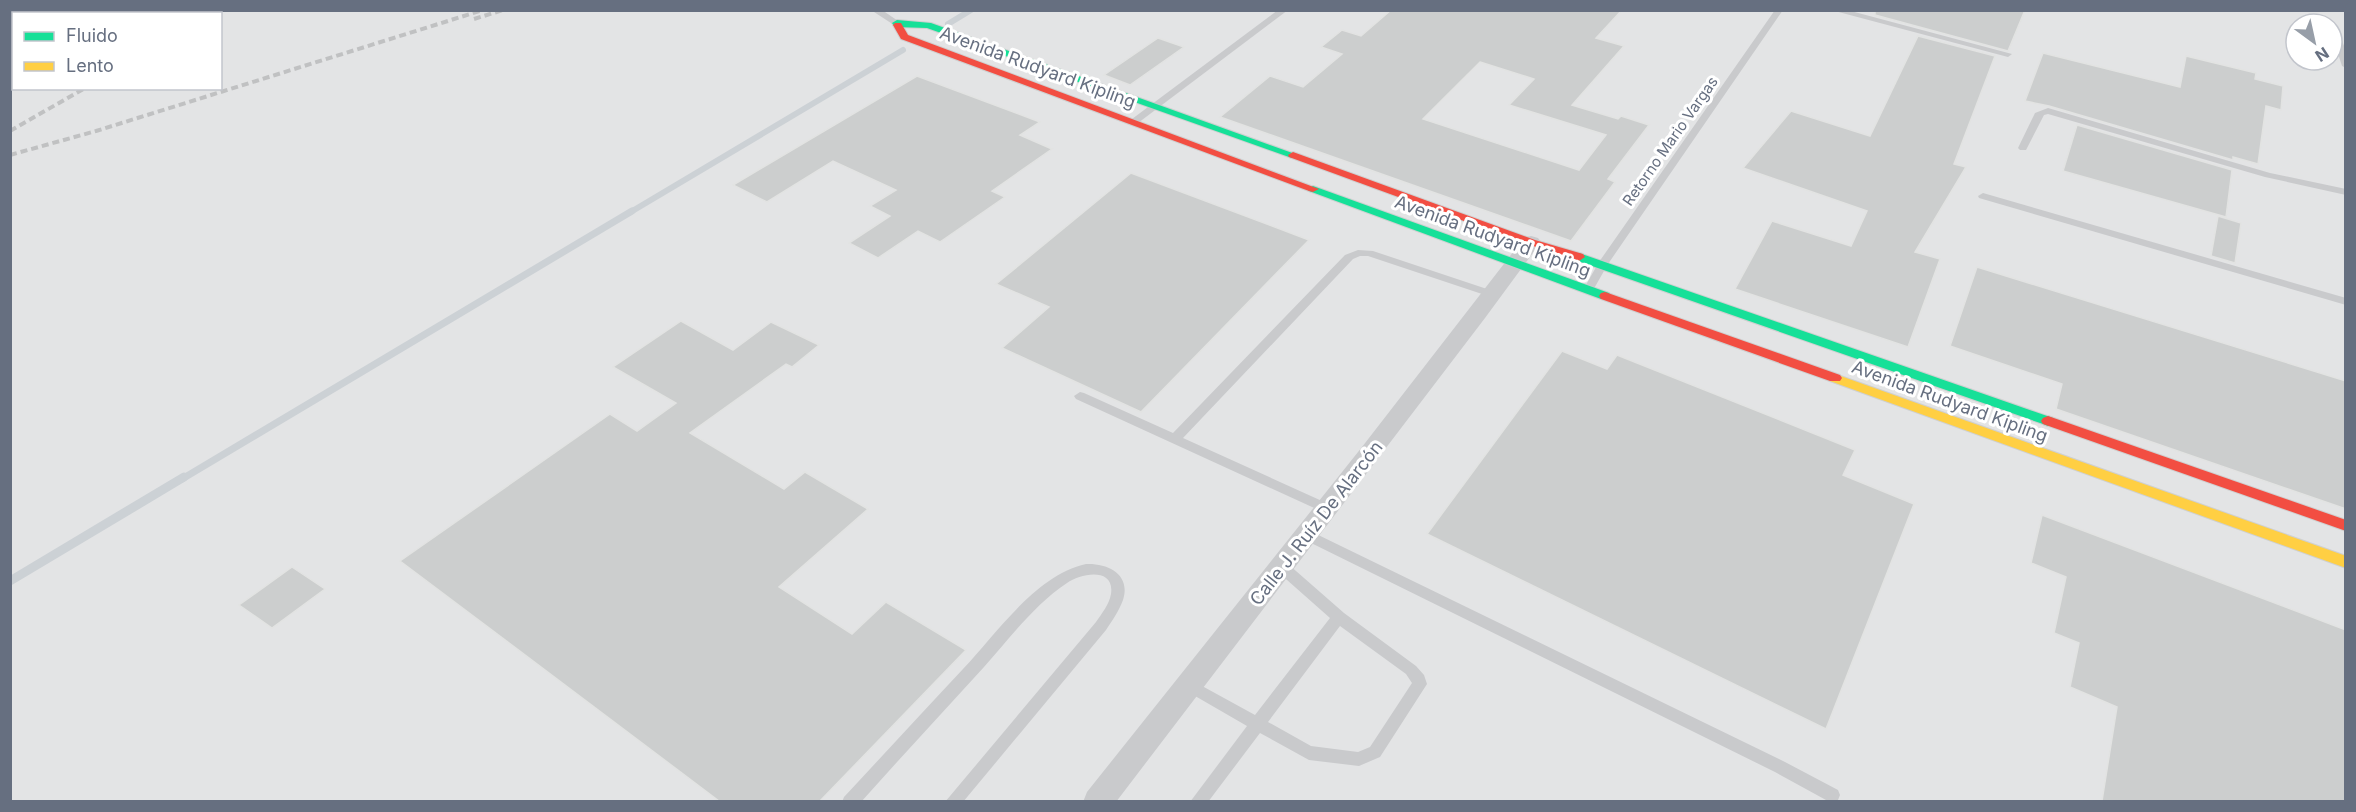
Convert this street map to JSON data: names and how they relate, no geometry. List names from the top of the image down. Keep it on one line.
{"streets":{"street":["Avenida Rudyard Kipling","Calle J. Ruíz De Alarcón"],"lane":["Retorno Mario Vargas"]},"crossings":[["Avenida Rudyard Kipling","Retorno Mario Vargas"],["Avenida Rudyard Kipling","Calle J. Ruíz De Alarcón"]],"legend":["Fluido","Lento"],"north":"bottom right"}
